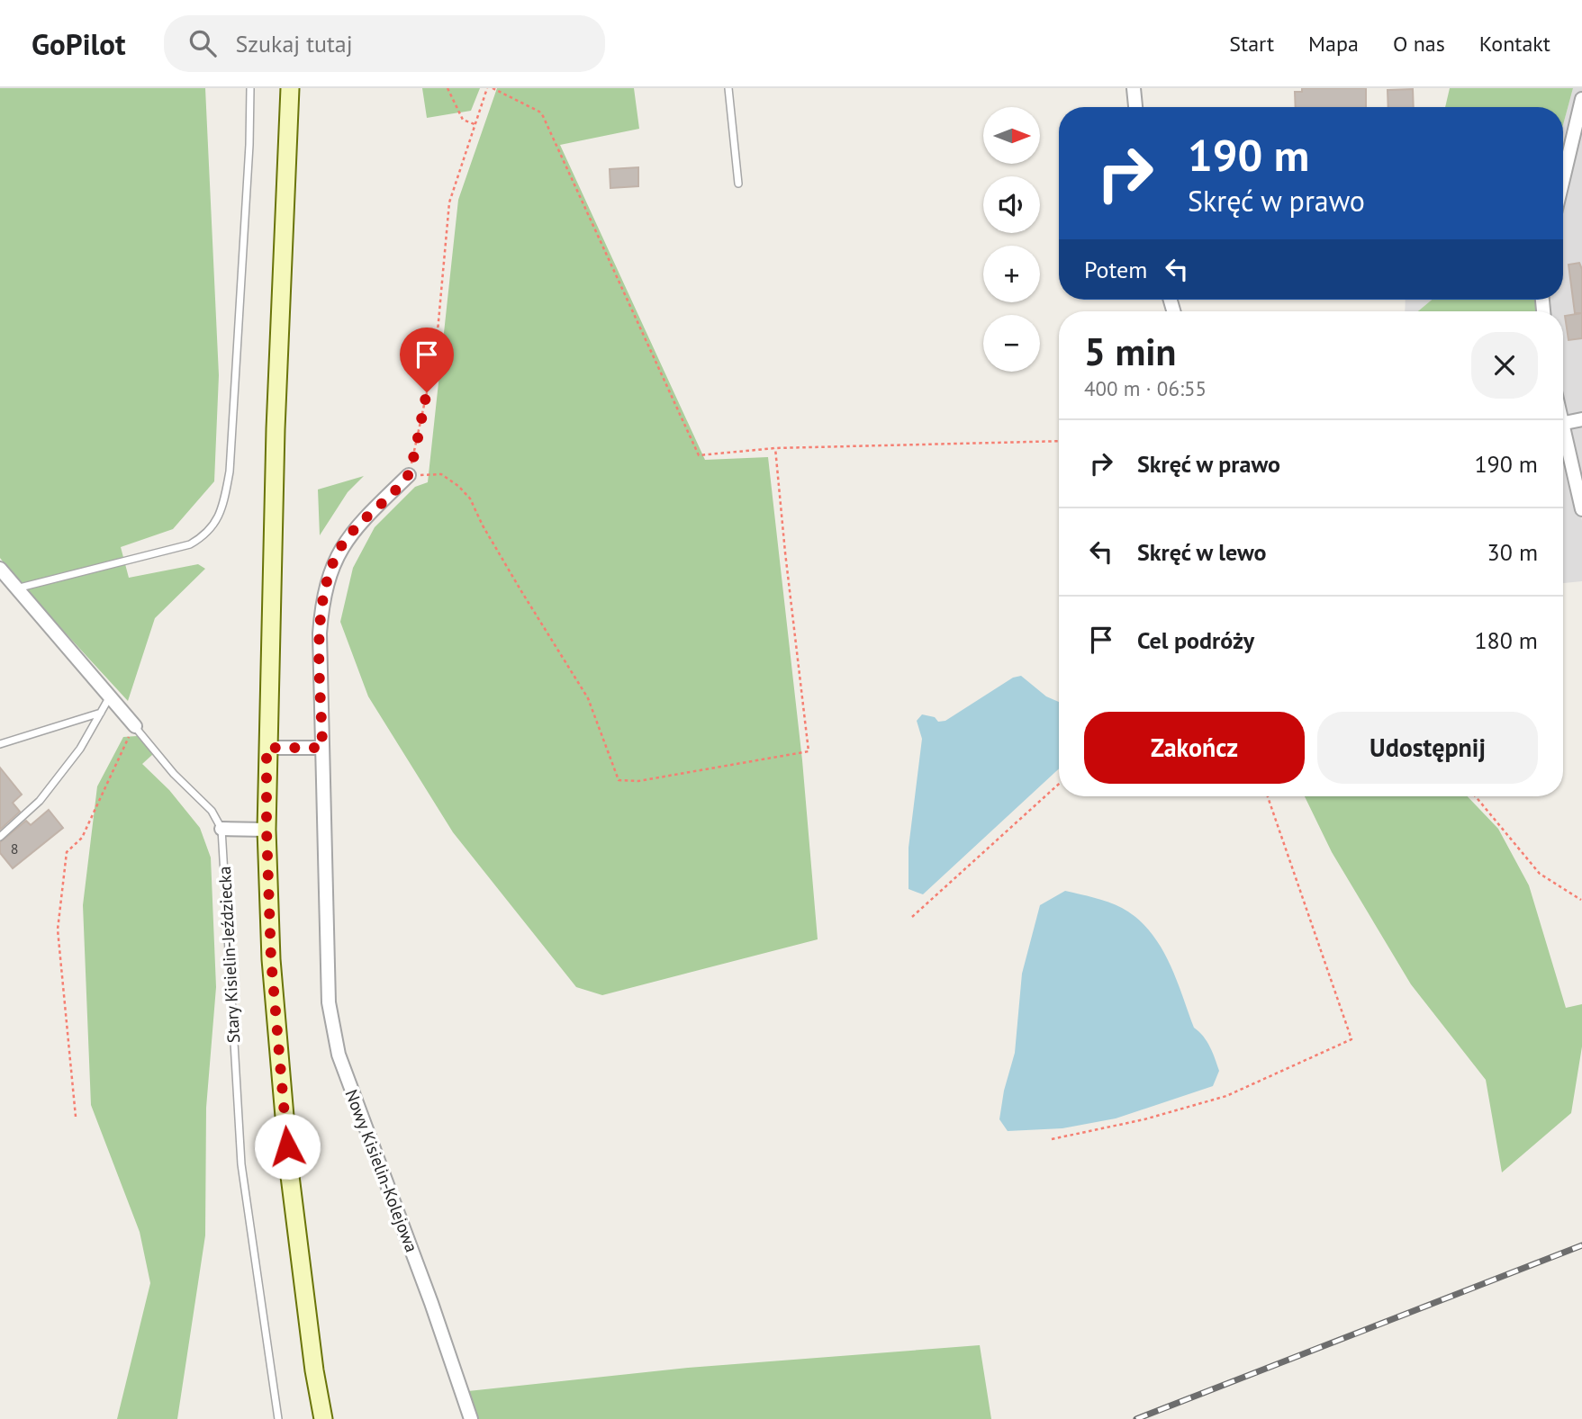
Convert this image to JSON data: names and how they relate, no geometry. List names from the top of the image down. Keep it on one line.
{"streets":{"street":["Nowy Kisielin-Kolejowa"],"lane":["Stary Kisielin-Jeździecka"]},"house_numbers":["8"],"north":"right","page":{"header":"GoPilot","search":"Szukaj tutaj","nav":["Start","Mapa","O nas","Kontakt"],"map_buttons":["+","−"],"turn":["190 m","Skręć w prawo"],"then":"Potem","heading":["5 min","400 m · 06:55"],"list":[{"name":"Skręć w prawo","value":"190 m"},{"name":"Skręć w lewo","value":"30 m"},{"name":"Cel podróży","value":"180 m"}],"buttons":["Zakończ","Udostępnij"]}}
